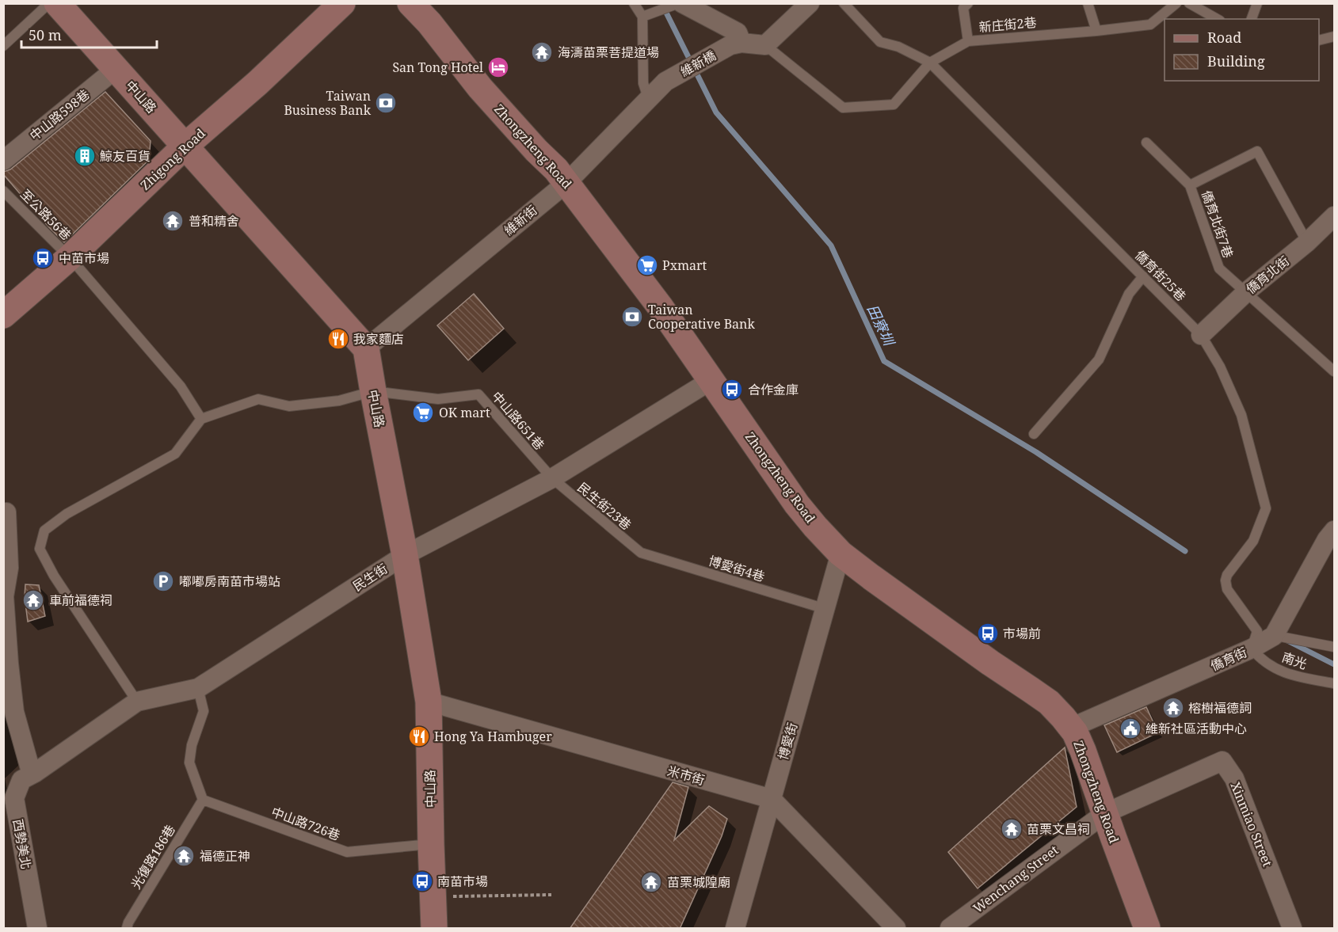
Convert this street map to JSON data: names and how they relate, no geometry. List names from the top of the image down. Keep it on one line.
{"streets":{"street":["維新橋","中山路","中山路598巷","Zhongzheng Road","Zhigong Road","維新街","僑育北街","民生街","僑育街","博愛街","米市街","Xinmiao Street","西勢美北","Wenchang Street"],"lane":["新庄街2巷","至公路56巷","僑育北街7巷","僑育街25巷","中山路651巷","民生街23巷","博愛街4巷","南光","中山路726巷","光復路186巷"]},"crossings":[["新庄街2巷","僑育街25巷"],["維新橋","維新街"],["中山路","中山路598巷"],["中山路","Zhigong Road"],["中山路","維新街"],["中山路","中山路651巷"],["中山路","民生街"],["中山路","米市街"],["中山路","中山路726巷"],["Zhongzheng Road","維新街"],["Zhongzheng Road","民生街"],["Zhongzheng Road","僑育街"],["Zhongzheng Road","博愛街"],["Zhongzheng Road","Xinmiao Street"],["Zhongzheng Road","Wenchang Street"],["Zhigong Road","至公路56巷"],["僑育北街7巷","僑育北街"],["僑育北街","僑育街25巷"],["僑育街25巷","僑育街"],["僑育街25巷","南光"],["中山路651巷","民生街23巷"],["中山路651巷","民生街"],["民生街23巷","博愛街4巷"],["民生街23巷","民生街"],["博愛街4巷","博愛街"],["民生街","西勢美北"],["僑育街","南光"],["博愛街","米市街"],["中山路726巷","光復路186巷"],["Xinmiao Street","Wenchang Street"]],"water":["田寮圳"],"places":{"temple":["海濤苗栗菩提道場","普和精舍","車前福德祠","榕樹福德詞","苗栗文昌祠","福德正神","苗栗城隍廟"],"hotel":["San Tong Hotel"],"bank":["Taiwan Business Bank","Taiwan Cooperative Bank"],"building":["鯨友百貨"],"bus stop":["中苗市場","合作金庫","市場前","南苗市場"],"supermarket":["Pxmart","OK mart"],"restaurant":["我家麵店","Hong Ya Hambuger"],"parking":["嘟嘟房南苗市場站"],"public building":["維新社區活動中心"]},"legend":["Road","Building"],"scale_bar":"50 m"}
